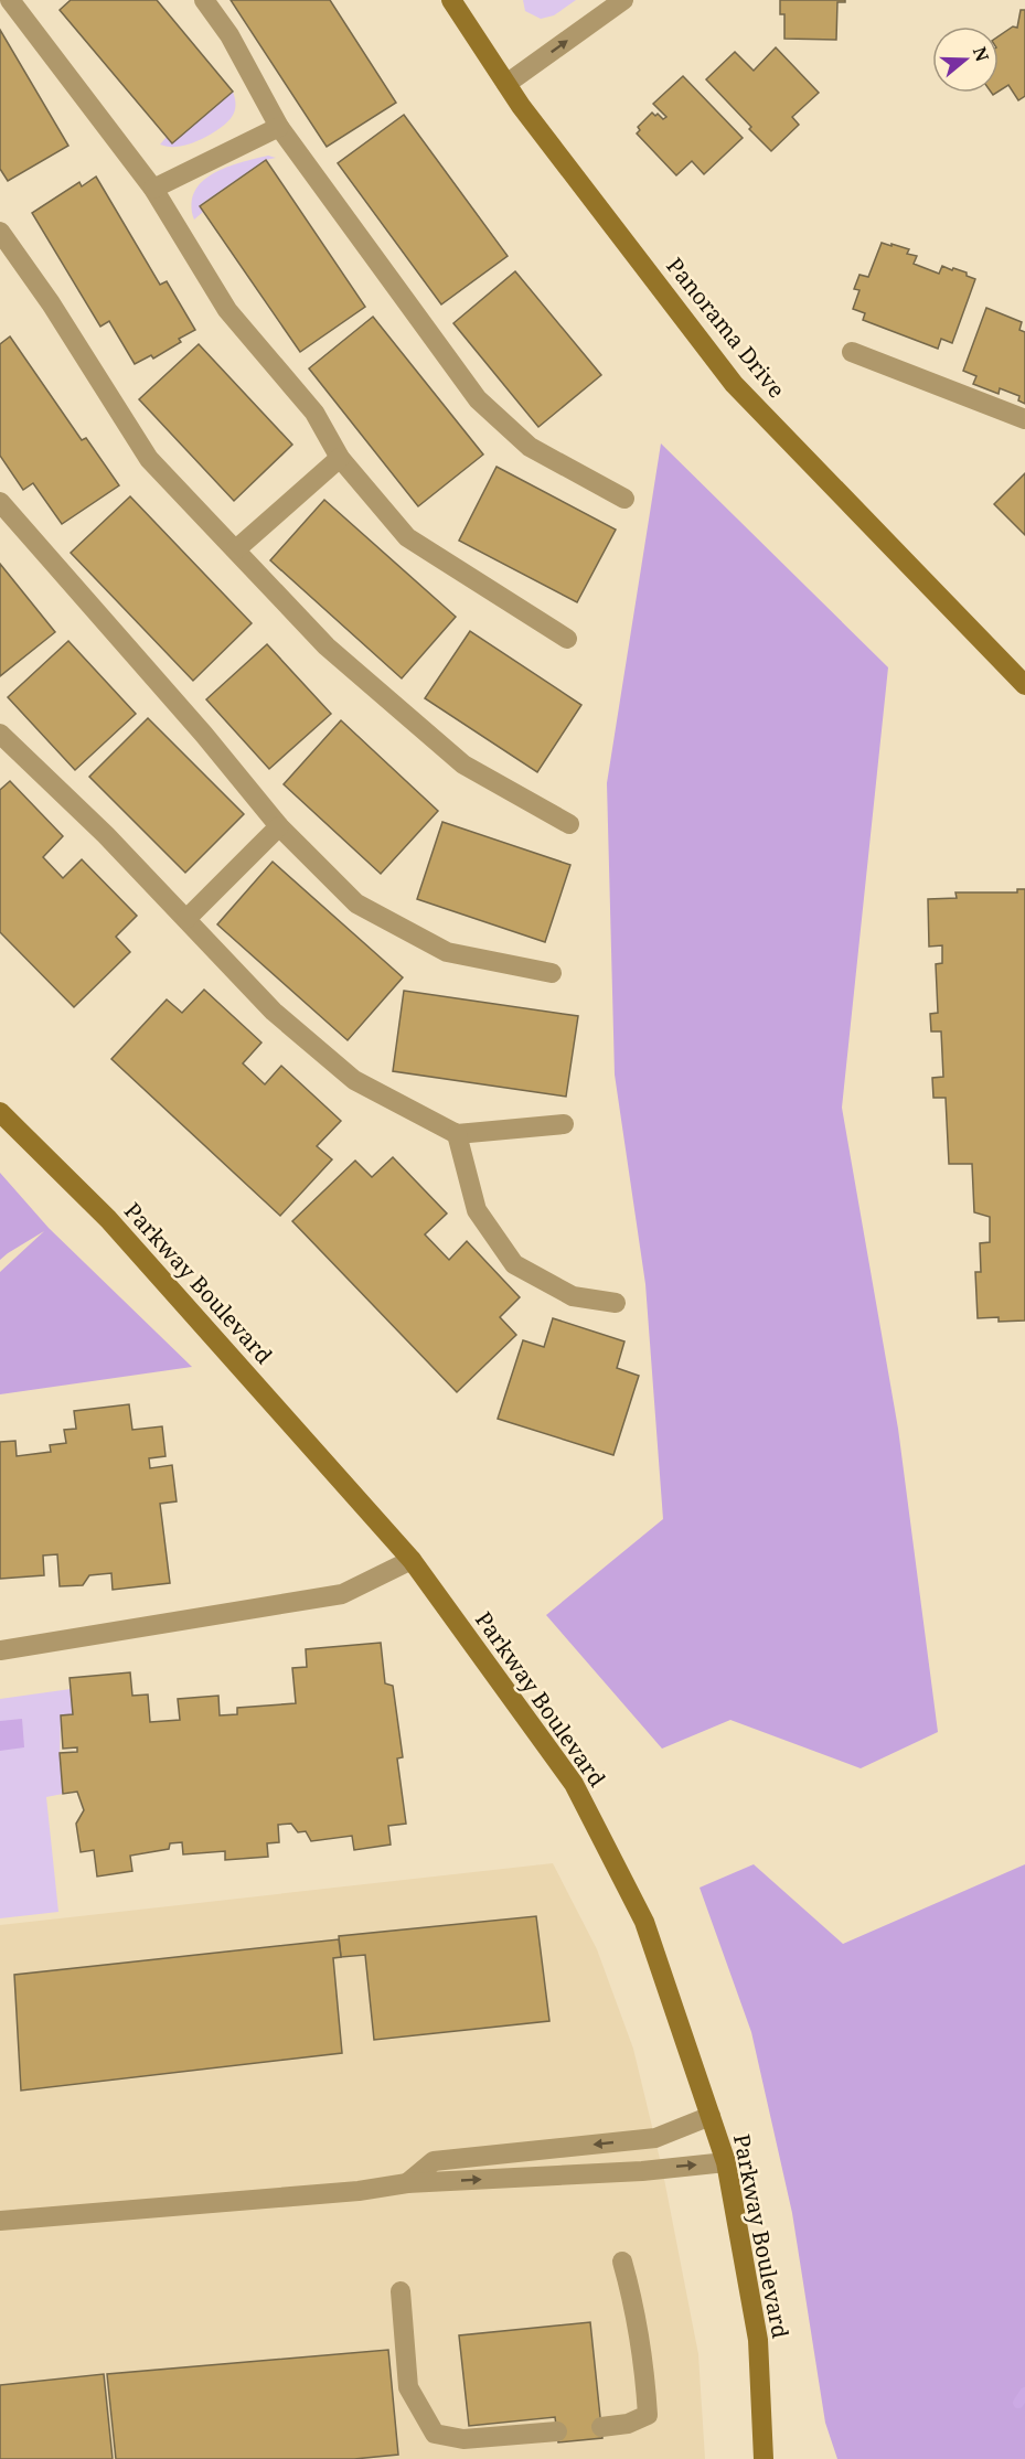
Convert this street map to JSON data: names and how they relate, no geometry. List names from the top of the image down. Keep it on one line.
{"streets":{"street":["Panorama Drive","Parkway Boulevard"]},"north":"right"}
